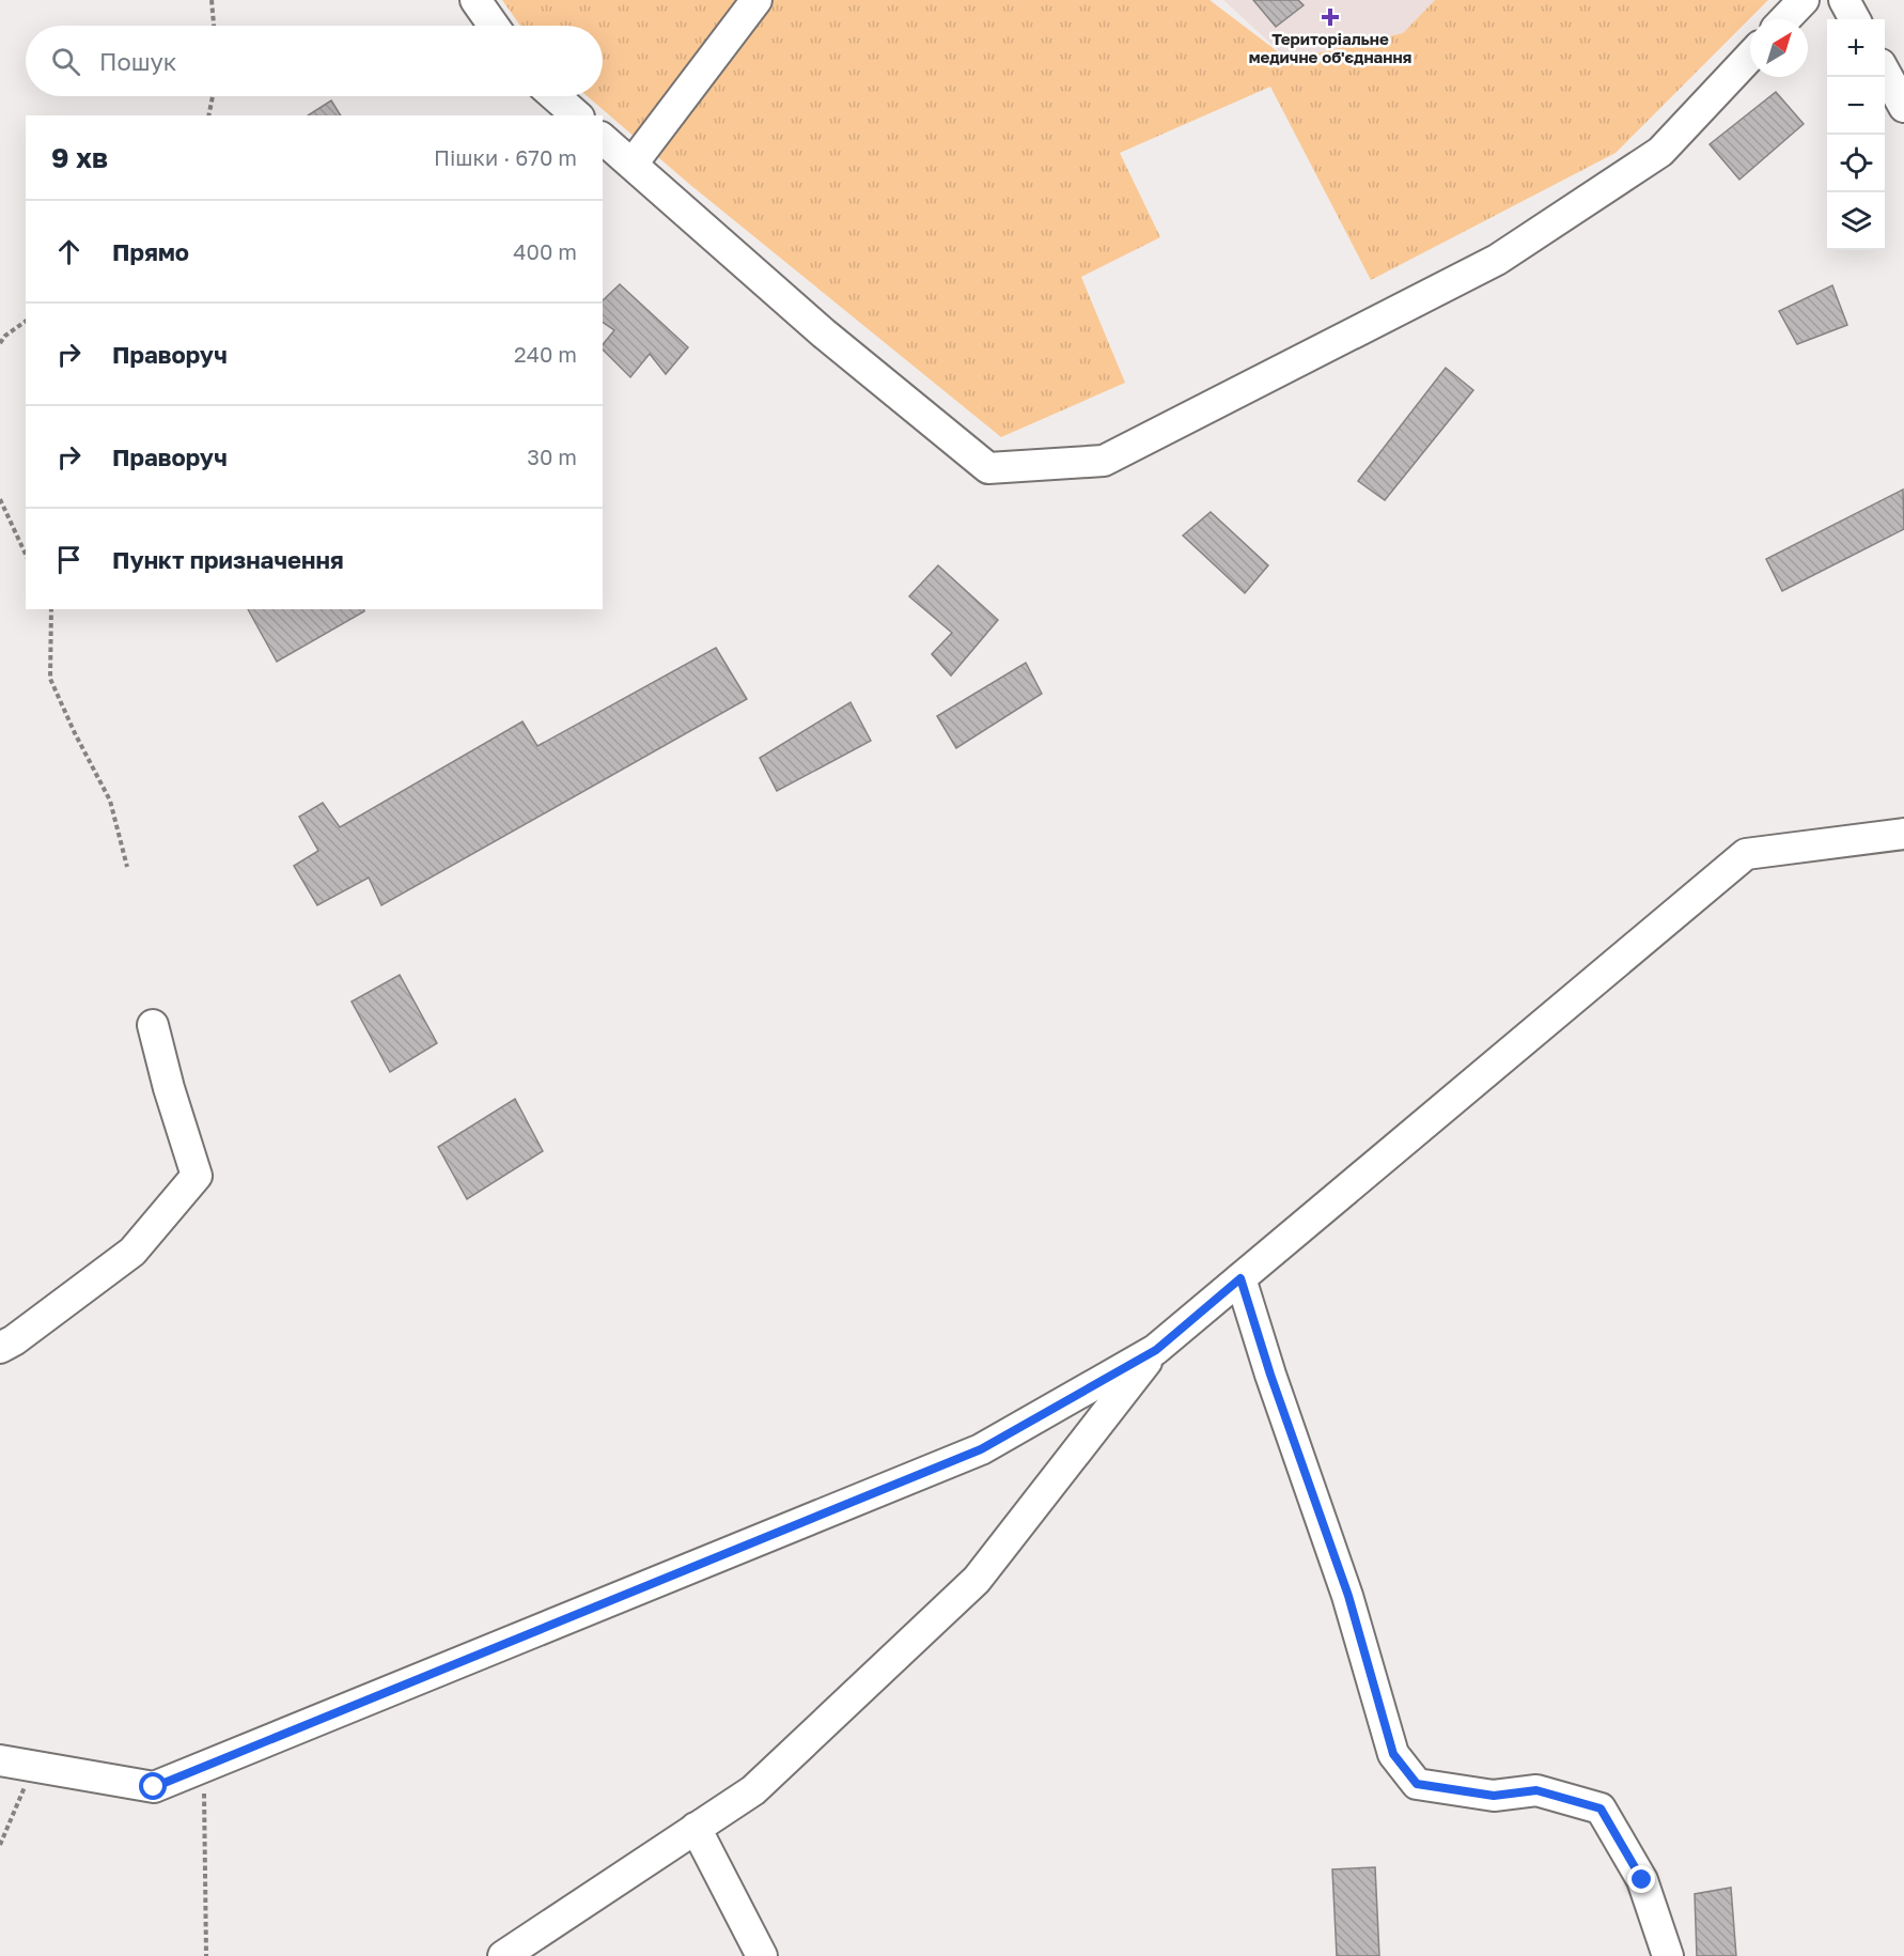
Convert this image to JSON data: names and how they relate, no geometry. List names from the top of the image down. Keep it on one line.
{"places":{"health":["Територіальне медичне об'єднання"]},"north":"top right","page":{"map_buttons":["+","−"],"search":"Пошук","heading":["9 хв","Пішки · 670 m"],"list":[["Прямо","400 m"],["Праворуч","240 m"],["Праворуч","30 m"],"Пункт призначення"]}}
